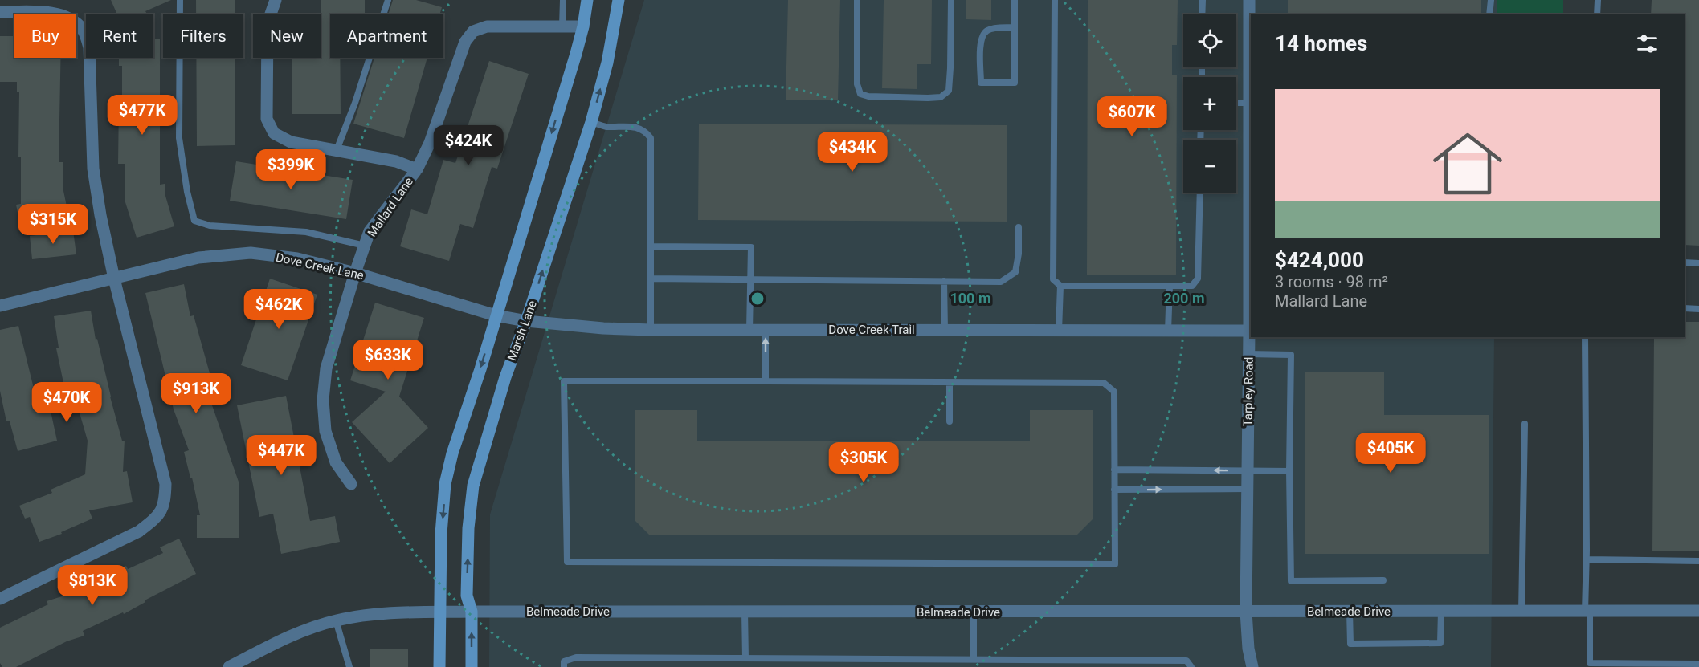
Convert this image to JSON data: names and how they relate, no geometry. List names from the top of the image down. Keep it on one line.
{"streets":{"main road":["Marsh Lane"],"street":["Mallard Lane","Dove Creek Lane","Dove Creek Trail","Tarpley Road","Belmeade Drive"]},"crossings":[["Mallard Lane","Dove Creek Lane"],["Dove Creek Lane","Dove Creek Trail"],["Dove Creek Trail","Marsh Lane"],["Dove Creek Trail","Tarpley Road"],["Marsh Lane","Belmeade Drive"],["Tarpley Road","Belmeade Drive"]],"page":{"map_buttons":["+","−"],"chip":["Buy","Rent","Filters","New","Apartment"],"heading":"14 homes","list":[{"name":"$424,000","note":"3 rooms · 98 m² · Mallard Lane"}],"price":["$477K","$607K","$424K","$434K","$399K","$315K","$462K","$633K","$913K","$470K","$405K","$447K","$305K","$813K"]},"rings":["100 m","200 m"]}
